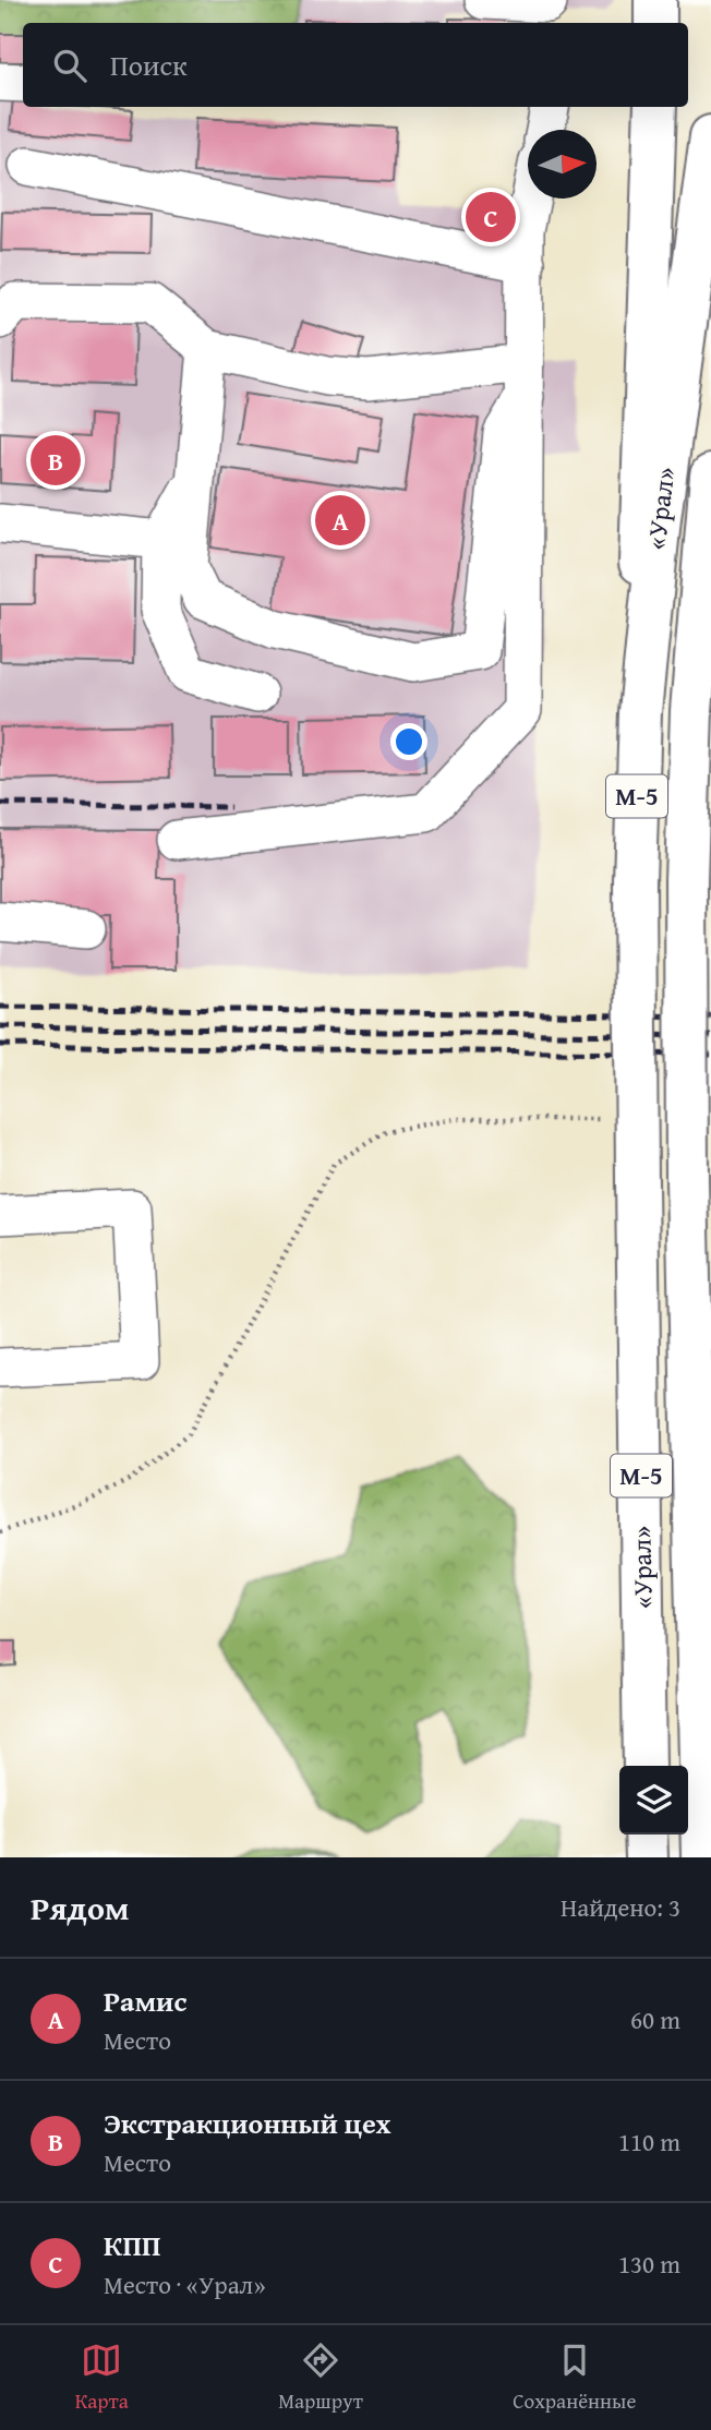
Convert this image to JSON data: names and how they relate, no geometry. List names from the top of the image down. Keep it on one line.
{"streets":{"main road":["«Урал»","М-5"]},"north":"right","page":{"search":"Поиск","pins":["C","B","A"],"heading":["Рядом","Найдено: 3"],"list":[{"mark":"A","name":"Рамис","note":"Место","value":"60 m"},{"mark":"B","name":"Экстракционный цех","note":"Место","value":"110 m"},{"mark":"C","name":"КПП","note":"Место · «Урал»","value":"130 m"}],"nav":["Карта","Маршрут","Сохранённые"]}}
